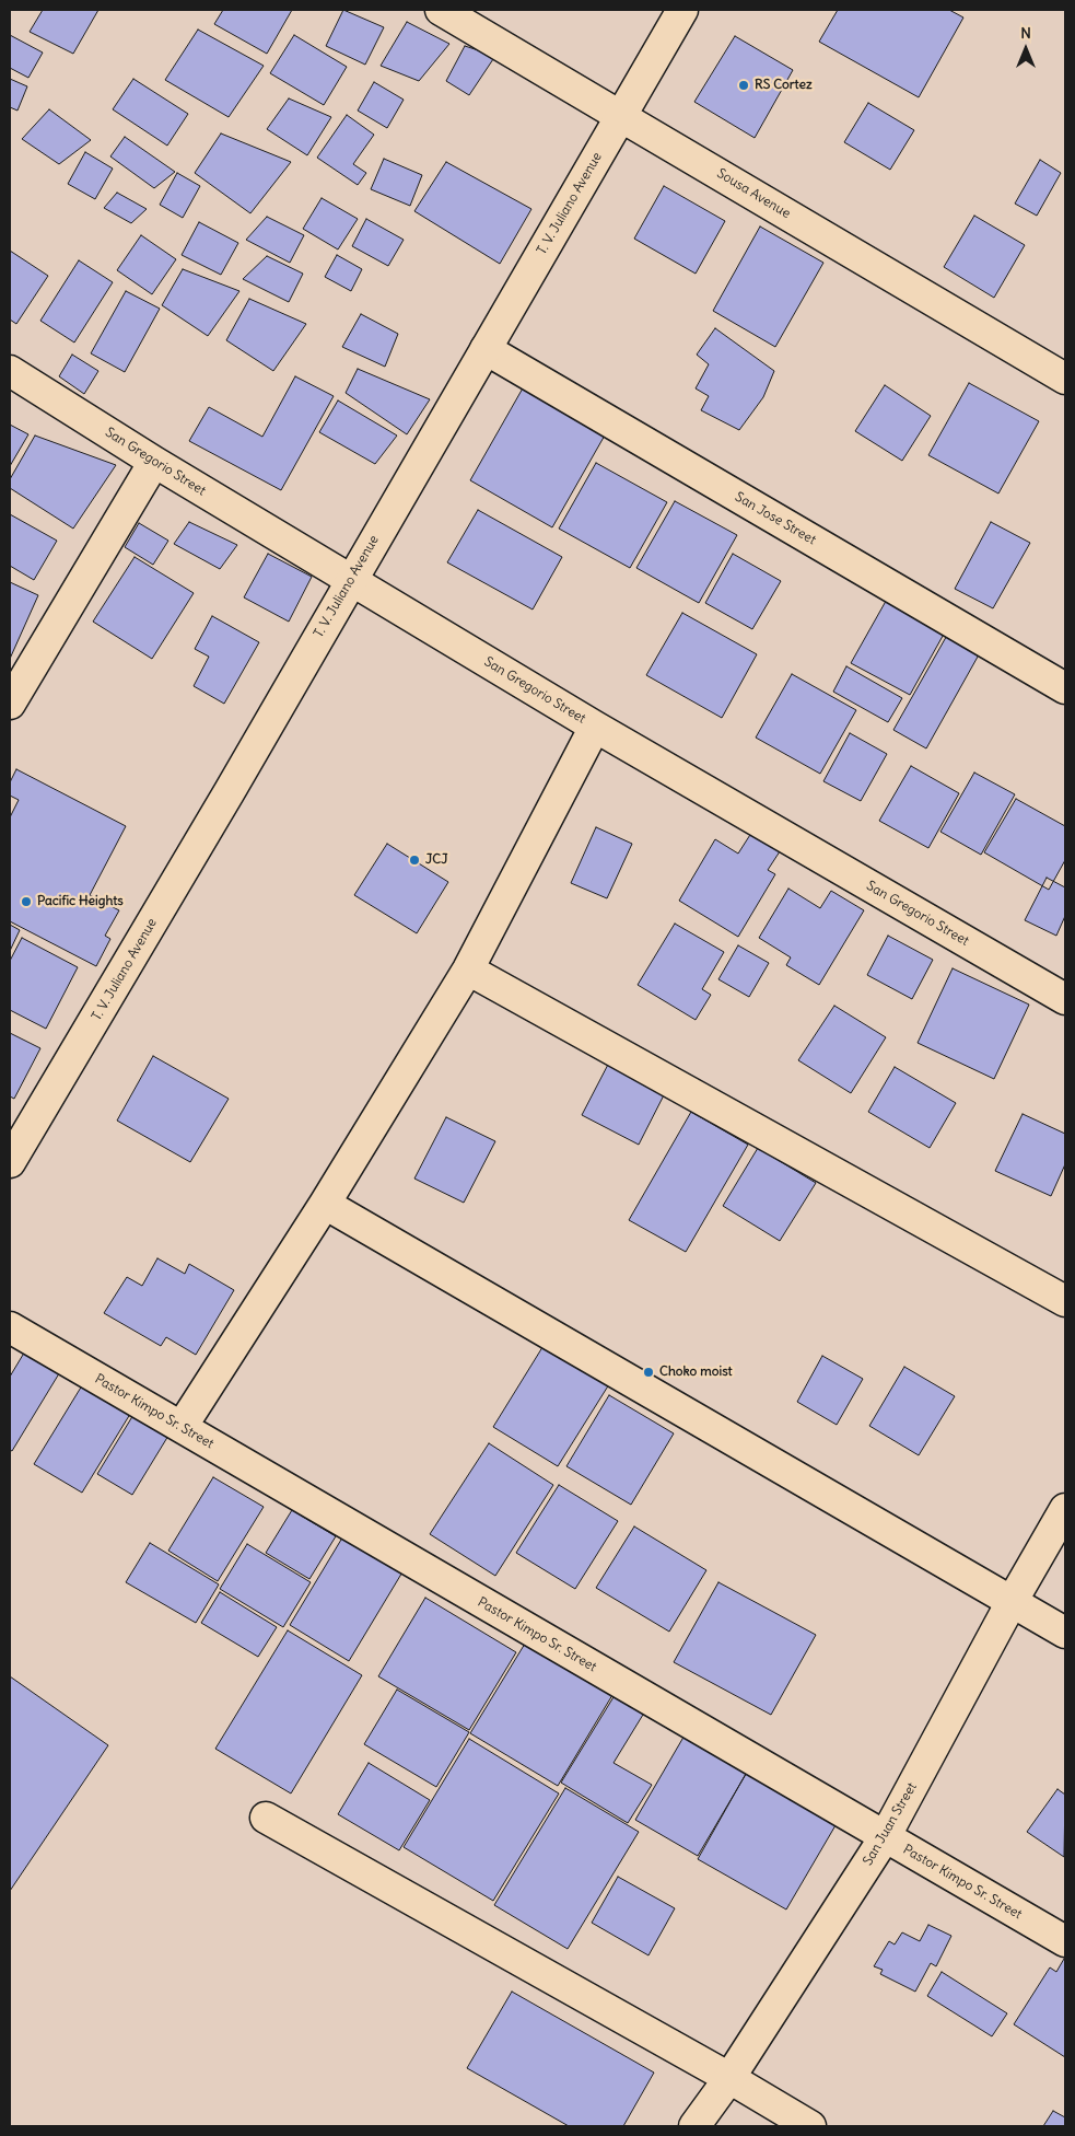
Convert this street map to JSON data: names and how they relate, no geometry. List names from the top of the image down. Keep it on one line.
{"streets":{"street":["Sousa Avenue","T. V. Juliano Avenue","San Gregorio Street","San Jose Street","Pastor Kimpo Sr. Street","San Juan Street"]},"crossings":[["Sousa Avenue","T. V. Juliano Avenue"],["T. V. Juliano Avenue","San Gregorio Street"],["T. V. Juliano Avenue","San Jose Street"],["Pastor Kimpo Sr. Street","San Juan Street"]],"places":["RS Cortez","JCJ","Pacific Heights","Choko moist"],"north":"top"}
